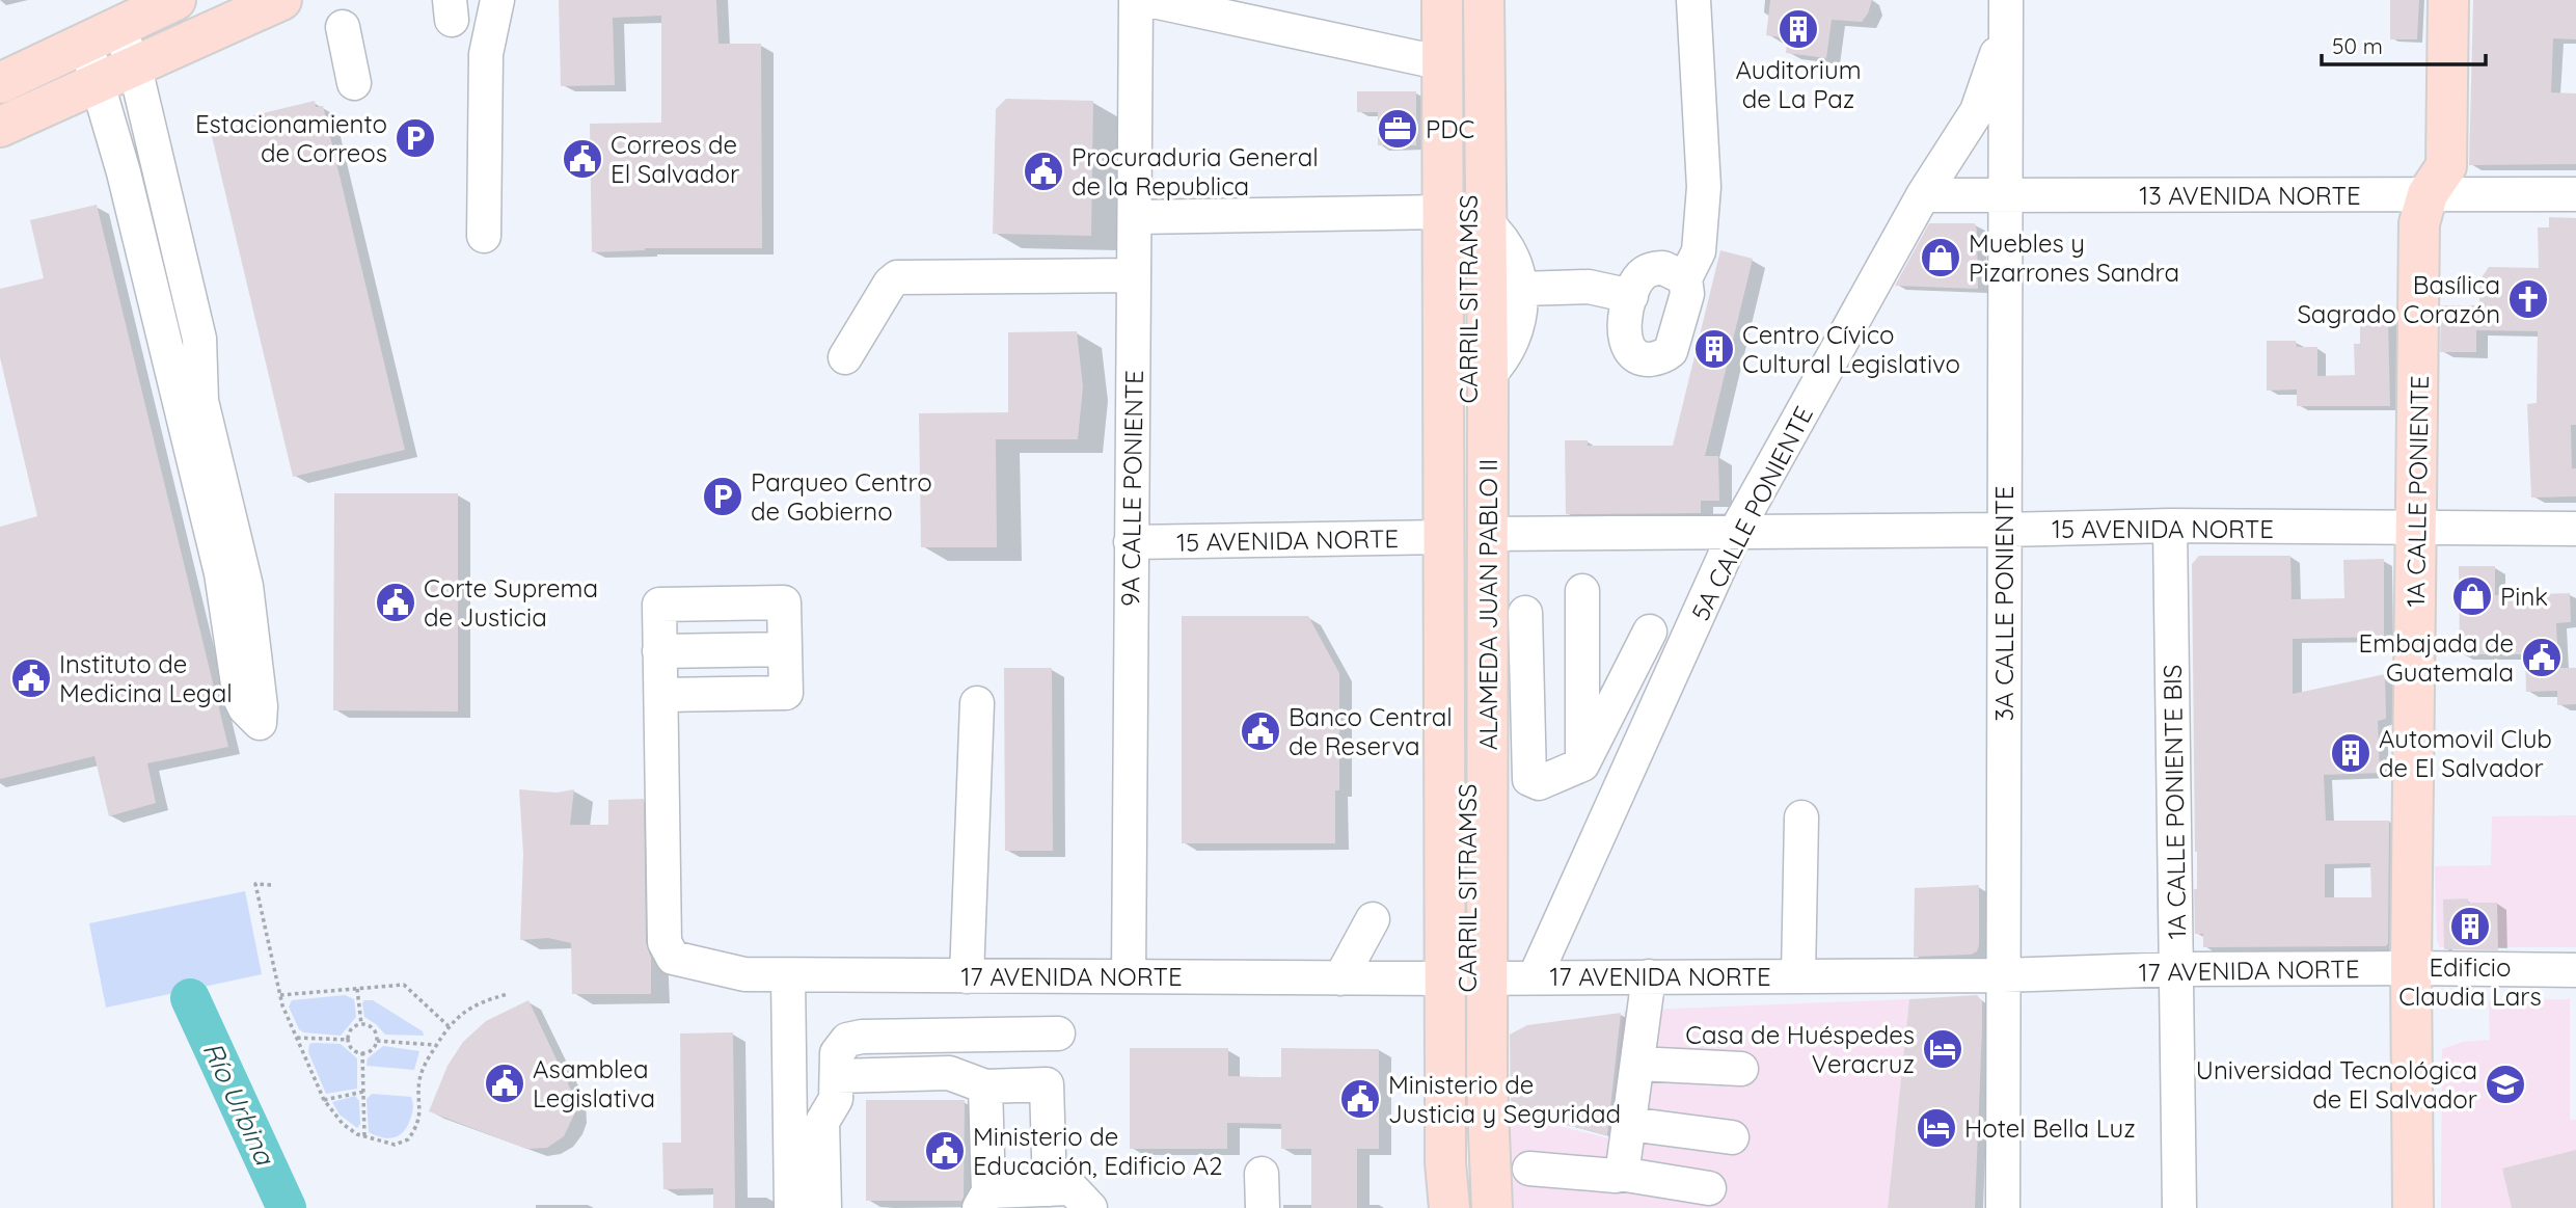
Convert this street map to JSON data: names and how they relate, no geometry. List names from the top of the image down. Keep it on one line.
{"streets":{"main road":["CARRIL SITRAMSS","1A CALLE PONIENTE","ALAMEDA JUAN PABLO II"],"street":["13 AVENIDA NORTE","9A CALLE PONIENTE","5A CALLE PONIENTE","15 AVENIDA NORTE","3A CALLE PONIENTE","1A CALLE PONIENTE BIS","17 AVENIDA NORTE"]},"crossings":[["13 AVENIDA NORTE","1A CALLE PONIENTE"],["13 AVENIDA NORTE","5A CALLE PONIENTE"],["13 AVENIDA NORTE","3A CALLE PONIENTE"],["CARRIL SITRAMSS","ALAMEDA JUAN PABLO II"],["CARRIL SITRAMSS","17 AVENIDA NORTE"],["9A CALLE PONIENTE","15 AVENIDA NORTE"],["9A CALLE PONIENTE","17 AVENIDA NORTE"],["1A CALLE PONIENTE","15 AVENIDA NORTE"],["1A CALLE PONIENTE","17 AVENIDA NORTE"],["5A CALLE PONIENTE","15 AVENIDA NORTE"],["5A CALLE PONIENTE","3A CALLE PONIENTE"],["5A CALLE PONIENTE","17 AVENIDA NORTE"],["15 AVENIDA NORTE","3A CALLE PONIENTE"],["15 AVENIDA NORTE","ALAMEDA JUAN PABLO II"],["15 AVENIDA NORTE","1A CALLE PONIENTE BIS"],["3A CALLE PONIENTE","17 AVENIDA NORTE"],["ALAMEDA JUAN PABLO II","17 AVENIDA NORTE"],["1A CALLE PONIENTE BIS","17 AVENIDA NORTE"]],"water":["Río Urbina"],"places":{"building":["Auditorium de La Paz","Centro Cívico Cultural Legislativo","Automovil Club de El Salvador","Edificio Claudia Lars"],"office":["PDC"],"parking":["Estacionamiento de Correos","Parqueo Centro de Gobierno"],"public building":["Correos de El Salvador","Procuraduria General de la Republica","Corte Suprema de Justicia","Embajada de Guatemala","Instituto de Medicina Legal","Banco Central de Reserva","Asamblea Legislativa","Ministerio de Justicia y Seguridad","Ministerio de Educación, Edificio A2"],"shop":["Muebles y Pizarrones Sandra","Pink"],"church":["Basílica Sagrado Corazón"],"hotel":["Casa de Huéspedes Veracruz","Hotel Bella Luz"],"school or university":["Universidad Tecnológica de El Salvador"]},"scale_bar":"50 m"}
